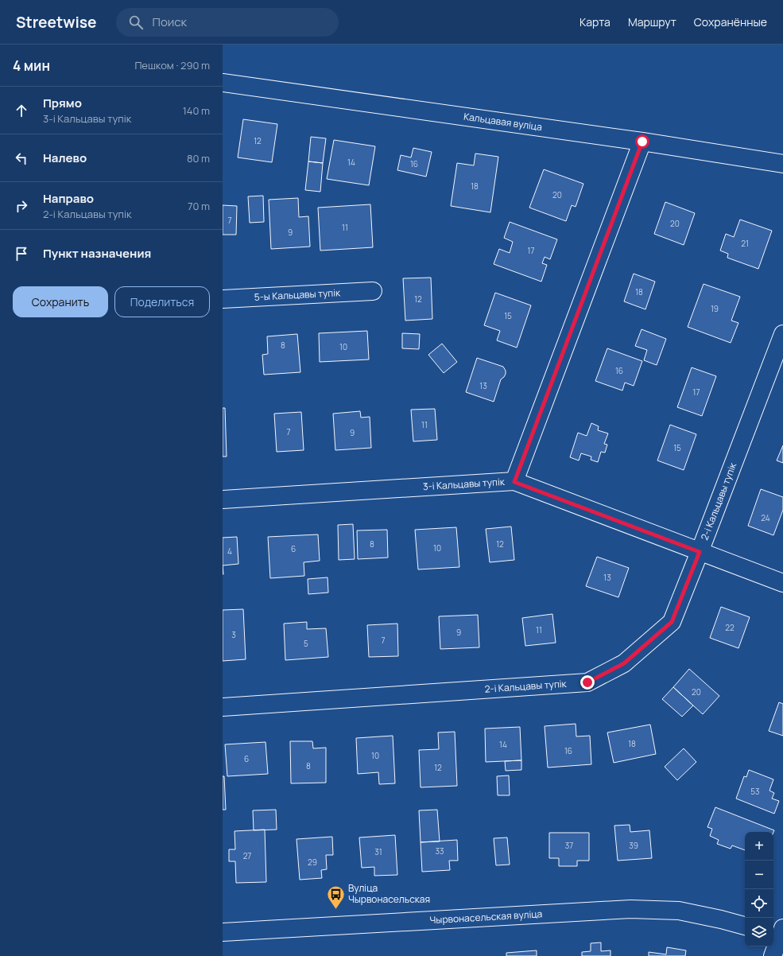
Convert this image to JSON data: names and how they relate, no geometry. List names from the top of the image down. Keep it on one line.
{"streets":{"street":["Кальцавая вуліца","5-ы Кальцавы тупік","3-і Кальцавы тупік","2-і Кальцавы тупік","Чырвонасельская вуліца"]},"crossings":[["Кальцавая вуліца","3-і Кальцавы тупік"]],"places":{"bus stop":["Вуліца Чырвонасельская"]},"house_numbers":["12","14","16","18","20","7","20","11","9","21","17","18","12","19","15","8","10","16","13","17","11","7","9","15","24","8","12","10","6","4","13","22","11","9","3","7","5","20","18","14","16","10","6","8","12","53","37","39","33","31","27","29"],"page":{"header":"Streetwise","search":"Поиск","nav":["Карта","Маршрут","Сохранённые"],"heading":["4 мин","Пешком · 290 m"],"list":[["Прямо","3-і Кальцавы тупік","140 m"],["Налево","80 m"],["Направо","2-і Кальцавы тупік","70 m"],"Пункт назначения"],"buttons":["Сохранить","Поделиться"],"map_buttons":["+","−"]}}
